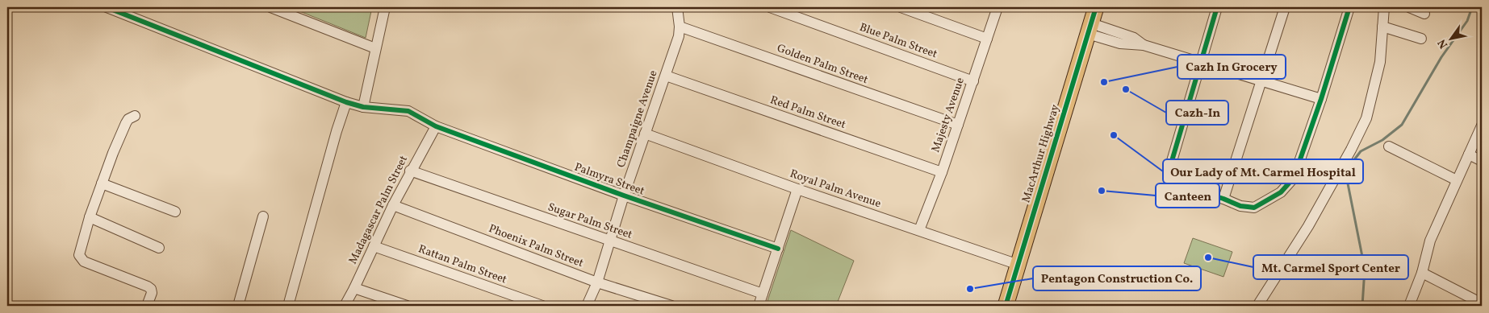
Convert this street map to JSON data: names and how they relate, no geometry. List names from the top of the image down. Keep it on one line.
{"streets":{"highway":["MacArthur Highway"],"street":["Blue Palm Street","Golden Palm Street","Red Palm Street","Majesty Avenue","Champaigne Avenue","Palmyra Street","Royal Palm Avenue","Madagascar Palm Street","Sugar Palm Street","Phoenix Palm Street","Rattan Palm Street"]},"crossings":[["Blue Palm Street","Majesty Avenue"],["Golden Palm Street","Majesty Avenue"],["Golden Palm Street","Champaigne Avenue"],["Red Palm Street","Majesty Avenue"],["Red Palm Street","Champaigne Avenue"],["Majesty Avenue","Royal Palm Avenue"],["Champaigne Avenue","Palmyra Street"],["Champaigne Avenue","Royal Palm Avenue"],["Champaigne Avenue","Sugar Palm Street"],["Champaigne Avenue","Phoenix Palm Street"],["MacArthur Highway","Royal Palm Avenue"],["Palmyra Street","Madagascar Palm Street"],["Madagascar Palm Street","Sugar Palm Street"],["Madagascar Palm Street","Phoenix Palm Street"],["Madagascar Palm Street","Rattan Palm Street"]],"places":["Cazh In Grocery","Cazh-In","Our Lady of Mt. Carmel Hospital","Canteen","Mt. Carmel Sport Center","Pentagon Construction Co."],"north":"bottom left"}
